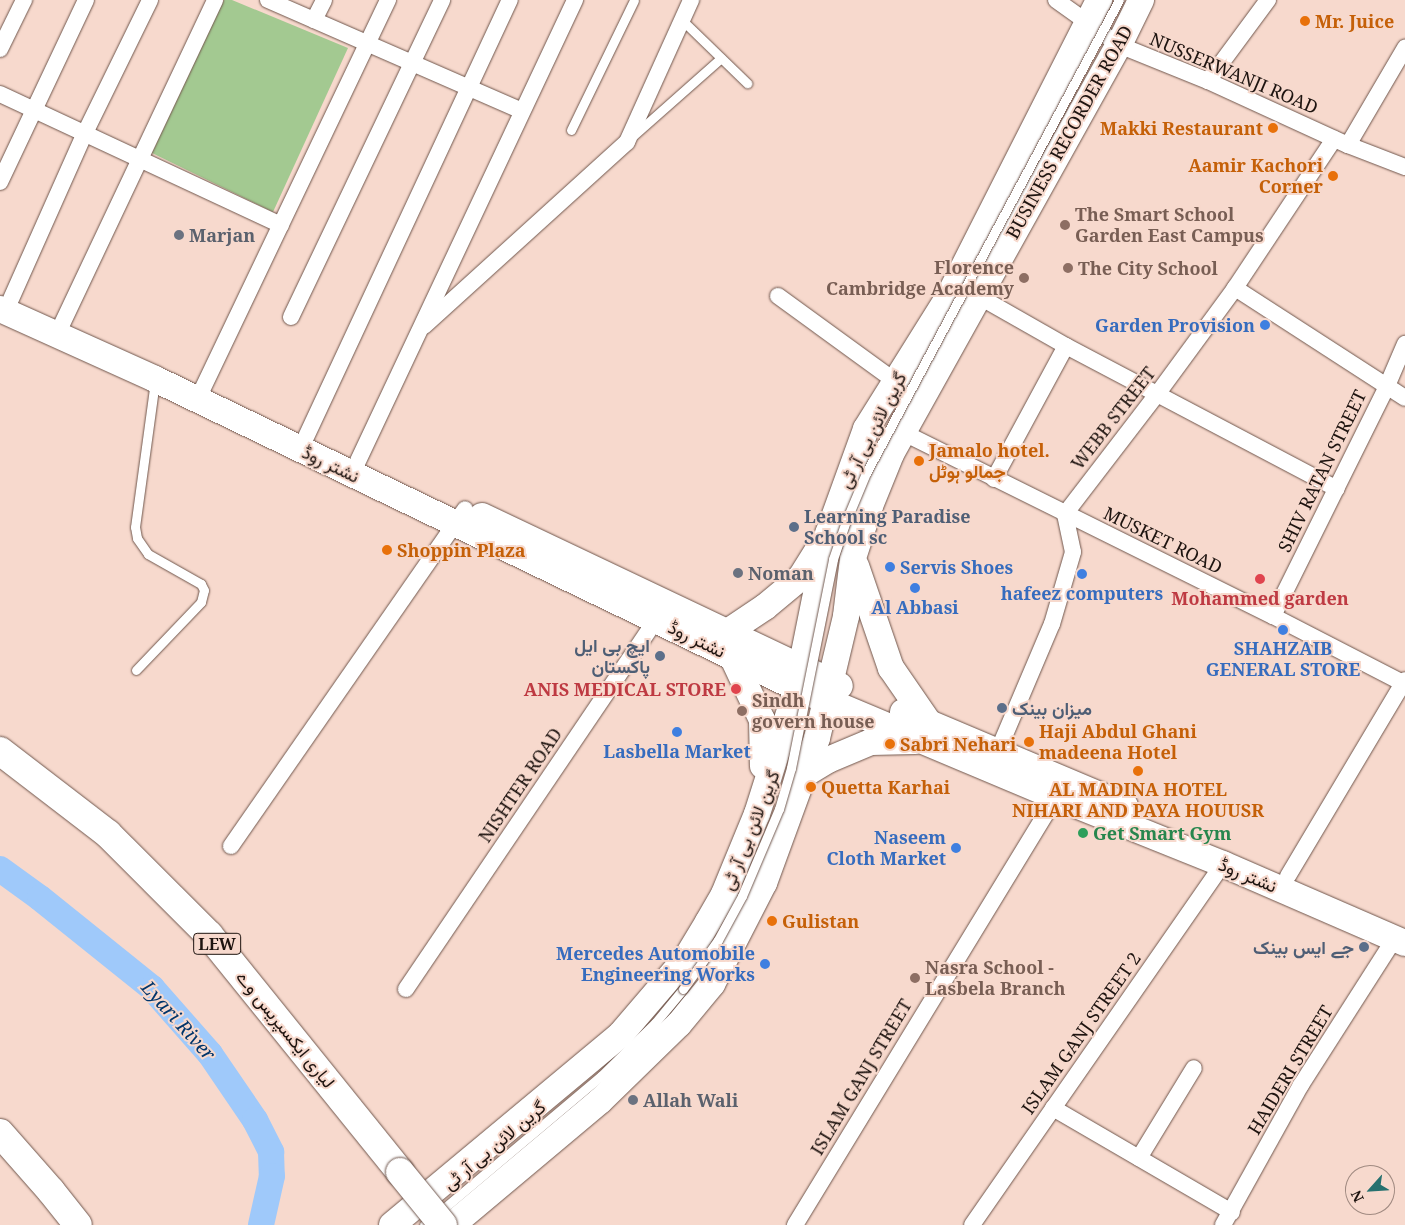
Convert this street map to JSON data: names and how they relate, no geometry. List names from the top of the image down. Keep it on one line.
{"streets":{"highway":["LEW","لیاری ایکسپریس وے"],"main road":["BUSINESS RECORDER ROAD","نشتر روڈ"],"street":["NUSSERWANJI ROAD","WEBB STREET","SHIV RATAN STREET","MUSKET ROAD","NISHTER ROAD","ISLAM GANJ STREET 2","HAIDERI STREET","ISLAM GANJ STREET"],"lane":["گرین لائن بی آر ٹی"]},"crossings":[["NUSSERWANJI ROAD","BUSINESS RECORDER ROAD"],["NUSSERWANJI ROAD","WEBB STREET"],["BUSINESS RECORDER ROAD","نشتر روڈ"],["BUSINESS RECORDER ROAD","MUSKET ROAD"],["WEBB STREET","MUSKET ROAD"],["نشتر روڈ","NISHTER ROAD"],["نشتر روڈ","ISLAM GANJ STREET 2"],["نشتر روڈ","HAIDERI STREET"],["نشتر روڈ","ISLAM GANJ STREET"],["SHIV RATAN STREET","MUSKET ROAD"]],"water":["Lyari River"],"places":["Mr. Juice","Makki Restaurant","Aamir Kachori Corner","The Smart School Garden East Campus","Marjan","The City School","Florence Cambridge Academy","Garden Provision","Jamalo hotel. جمالو ہوٹل","Learning Paradise School sc","Shoppin Plaza","Servis Shoes","Noman","hafeez computers","Mohammed garden","Al Abbasi","SHAHZAIB GENERAL STORE","ایچ بی ایل پاکستان","ANIS MEDICAL STORE","میزان بینک","Sindh govern house","Lasbella Market","Haji Abdul Ghani madeena Hotel","Sabri Nehari","AL MADINA HOTEL NIHARI AND PAYA HOUUSR","Quetta Karhai","Get Smart Gym","Naseem Cloth Market","Gulistan","جے ایس بینک","Mercedes Automobile Engineering Works","Nasra School - Lasbela Branch","Allah Wali"],"north":"bottom left"}
